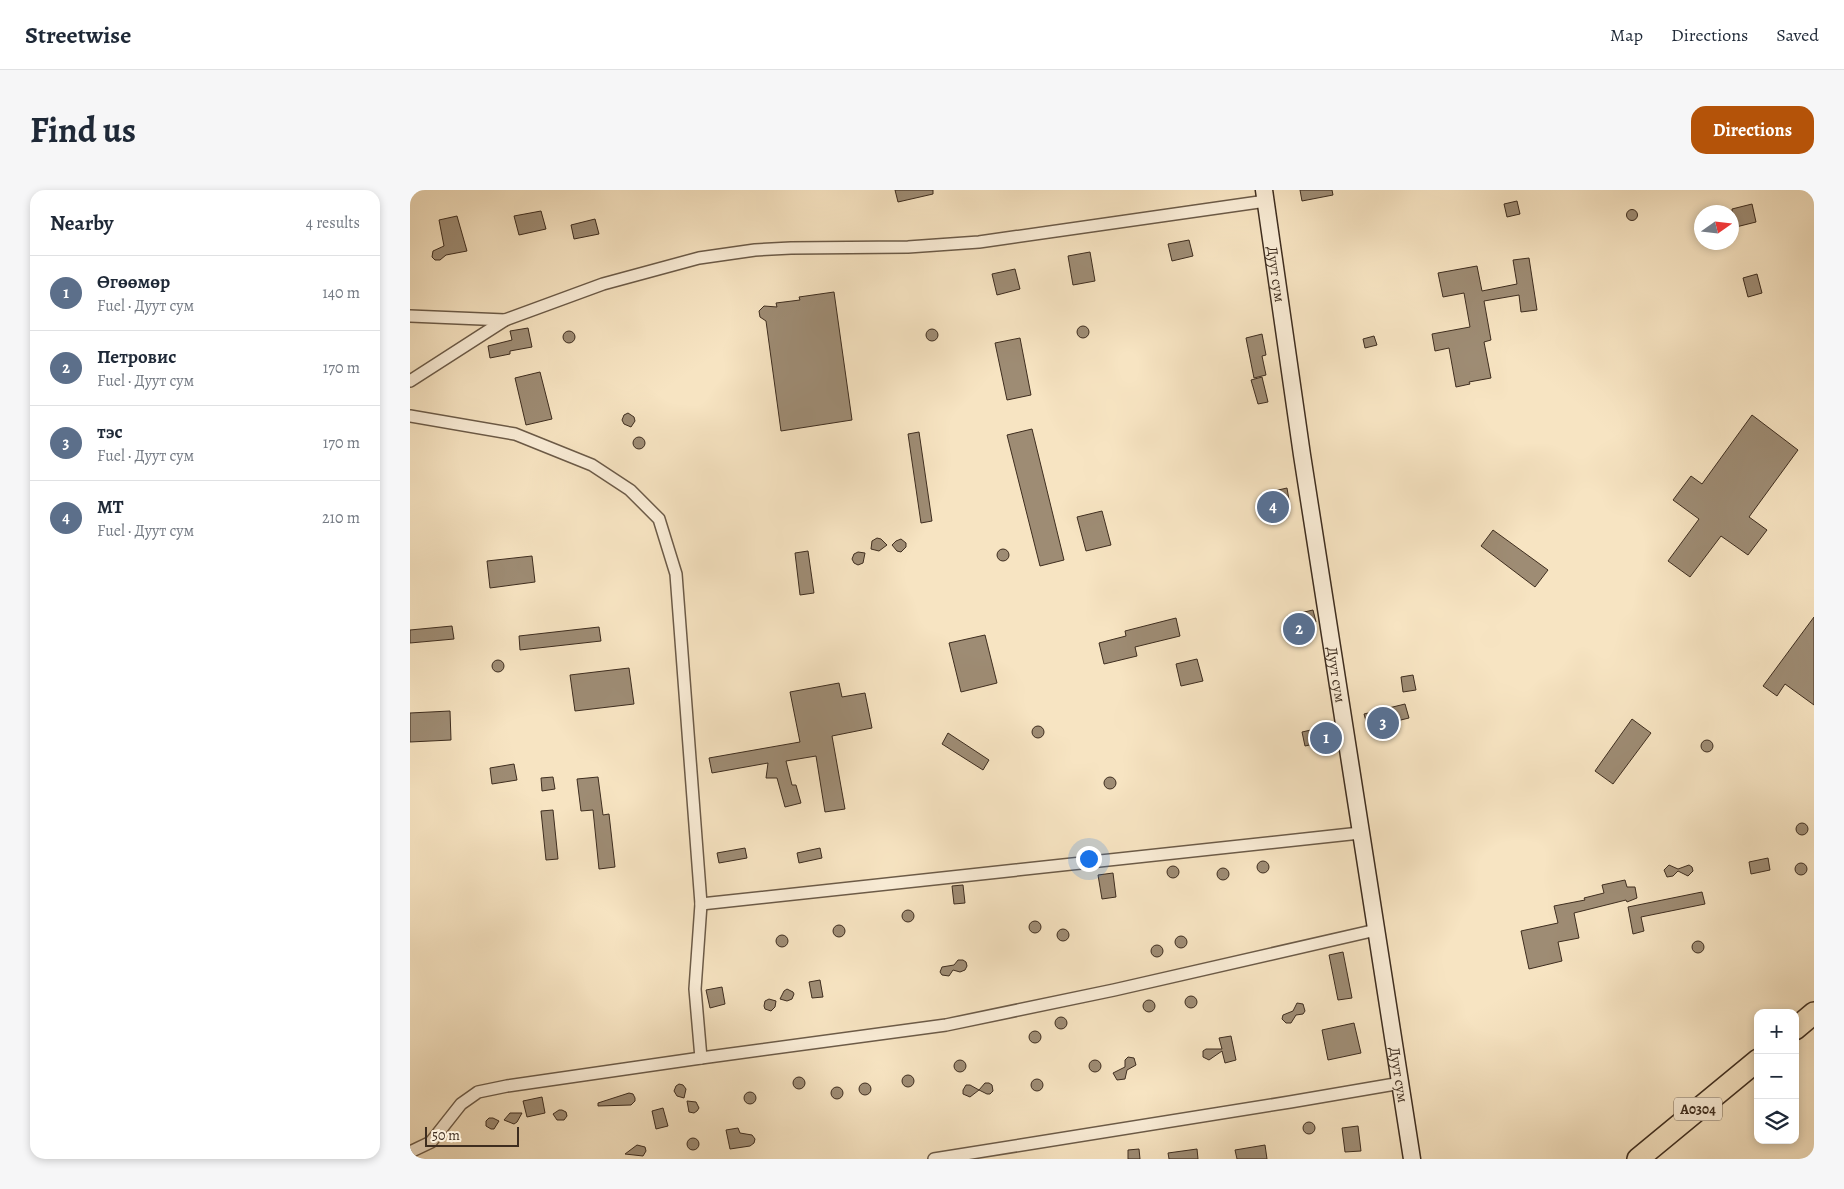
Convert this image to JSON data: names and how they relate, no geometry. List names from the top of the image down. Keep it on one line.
{"streets":{"highway":["A0304"],"main road":["Дуут сум"]},"scale_bar":"50 m","north":"right","page":{"header":"Streetwise","nav":["Map","Directions","Saved"],"title":"Find us","buttons":"Directions","heading":["Nearby","4 results"],"list":[{"mark":"1","name":"Өгөөмөр","note":"Fuel · Дуут сум","value":"140 m"},{"mark":"2","name":"Петровиc","note":"Fuel · Дуут сум","value":"170 m"},{"mark":"3","name":"тэс","note":"Fuel · Дуут сум","value":"170 m"},{"mark":"4","name":"MT","note":"Fuel · Дуут сум","value":"210 m"}],"pins":["4","2","3","1"],"map_buttons":["+","−"],"scale":"50 m"}}
